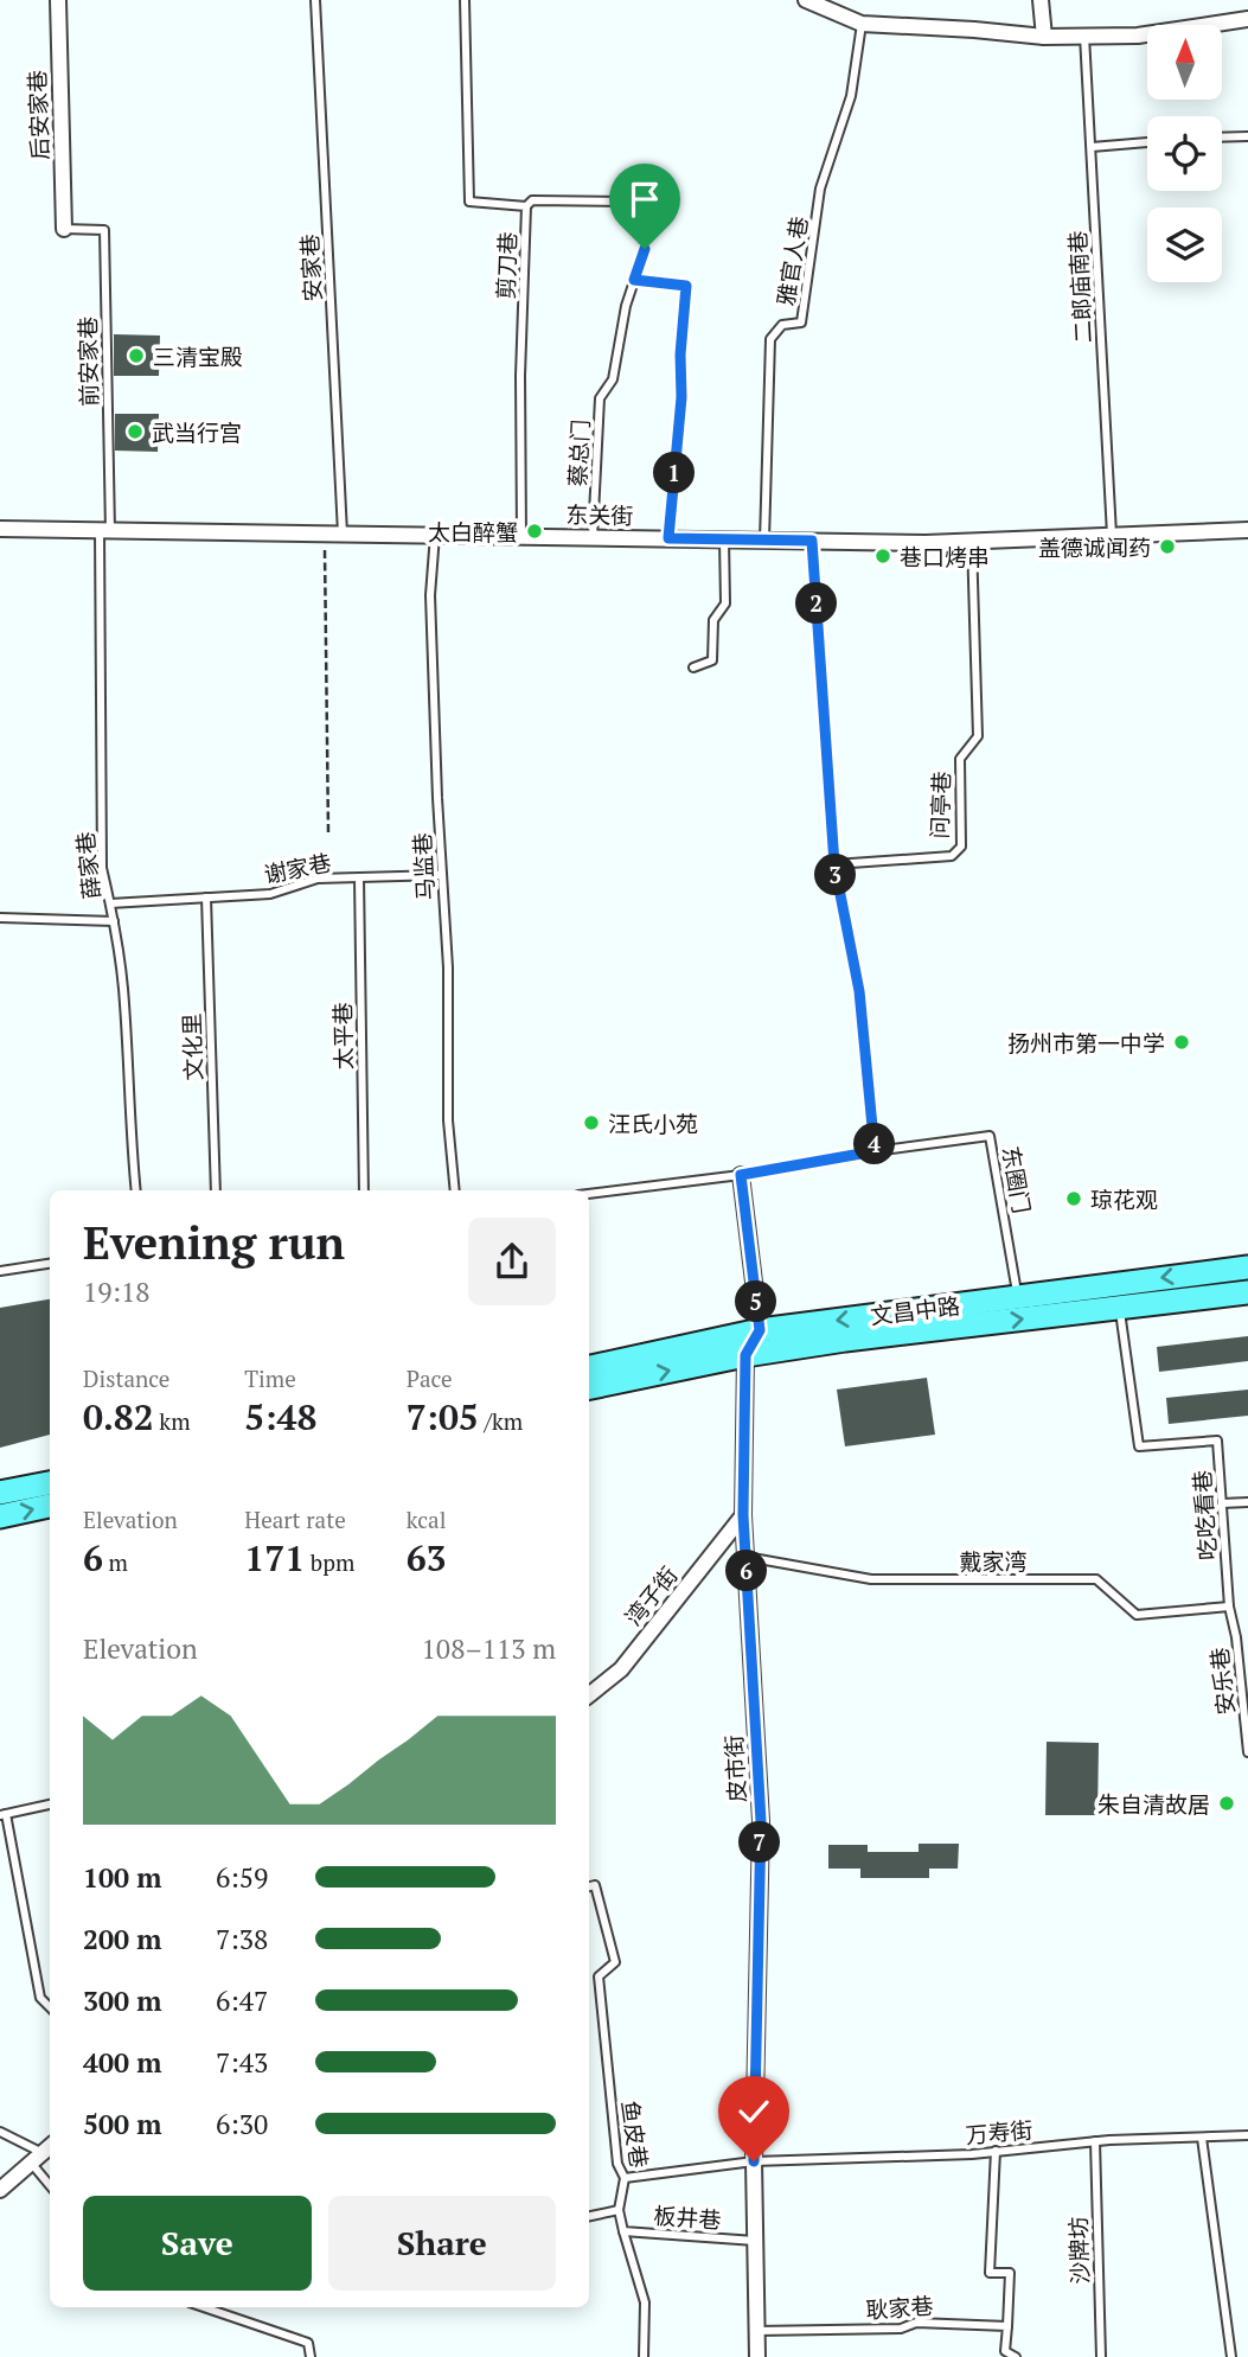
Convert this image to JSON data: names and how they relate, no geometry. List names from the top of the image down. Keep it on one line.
{"streets":{"main road":["文昌中路"],"street":["后安家巷","东关街","湾子街","皮市街"],"lane":["雅官人巷","剪刀巷","安家巷","二郎庙南巷","前安家巷","蔡总门","问亭巷","薛家巷","马监巷","谢家巷","太平巷","文化里","东圈门","吃吃看巷","戴家湾","安乐巷","万寿街","鱼皮巷","板井巷","沙牌坊","耿家巷"]},"crossings":[["后安家巷","前安家巷"],["雅官人巷","东关街"],["剪刀巷","蔡总门"],["剪刀巷","东关街"],["安家巷","东关街"],["二郎庙南巷","东关街"],["前安家巷","东关街"],["前安家巷","薛家巷"],["蔡总门","东关街"],["东关街","问亭巷"],["东关街","薛家巷"],["东关街","马监巷"],["薛家巷","谢家巷"],["马监巷","谢家巷"],["谢家巷","太平巷"],["谢家巷","文化里"],["东圈门","文昌中路"],["文昌中路","吃吃看巷"],["文昌中路","皮市街"],["吃吃看巷","戴家湾"],["吃吃看巷","安乐巷"],["戴家湾","安乐巷"],["戴家湾","皮市街"],["湾子街","皮市街"],["皮市街","万寿街"],["皮市街","板井巷"],["皮市街","耿家巷"],["万寿街","鱼皮巷"],["万寿街","沙牌坊"],["鱼皮巷","板井巷"]],"places":["三清宝殿","武当行宫","太白醉蟹","盖德诚闻药","巷口烤串","扬州市第一中学","汪氏小苑","琼花观","朱自清故居"],"north":"top","page":{"pins":["1","2","3","4","5","6","7"],"heading":["Evening run","19:18"],"stats":[["Distance","0.82 km"],["Time","5:48"],["Pace","7:05 /km"],["Elevation","6 m"],["Heart rate","171 bpm"],["kcal","63"]],"chart":["Elevation","108–113 m"],"list":[{"name":"100 m","note":"6:59"},{"name":"200 m","note":"7:38"},{"name":"300 m","note":"6:47"},{"name":"400 m","note":"7:43"},{"name":"500 m","note":"6:30"}],"buttons":["Save","Share"]}}
